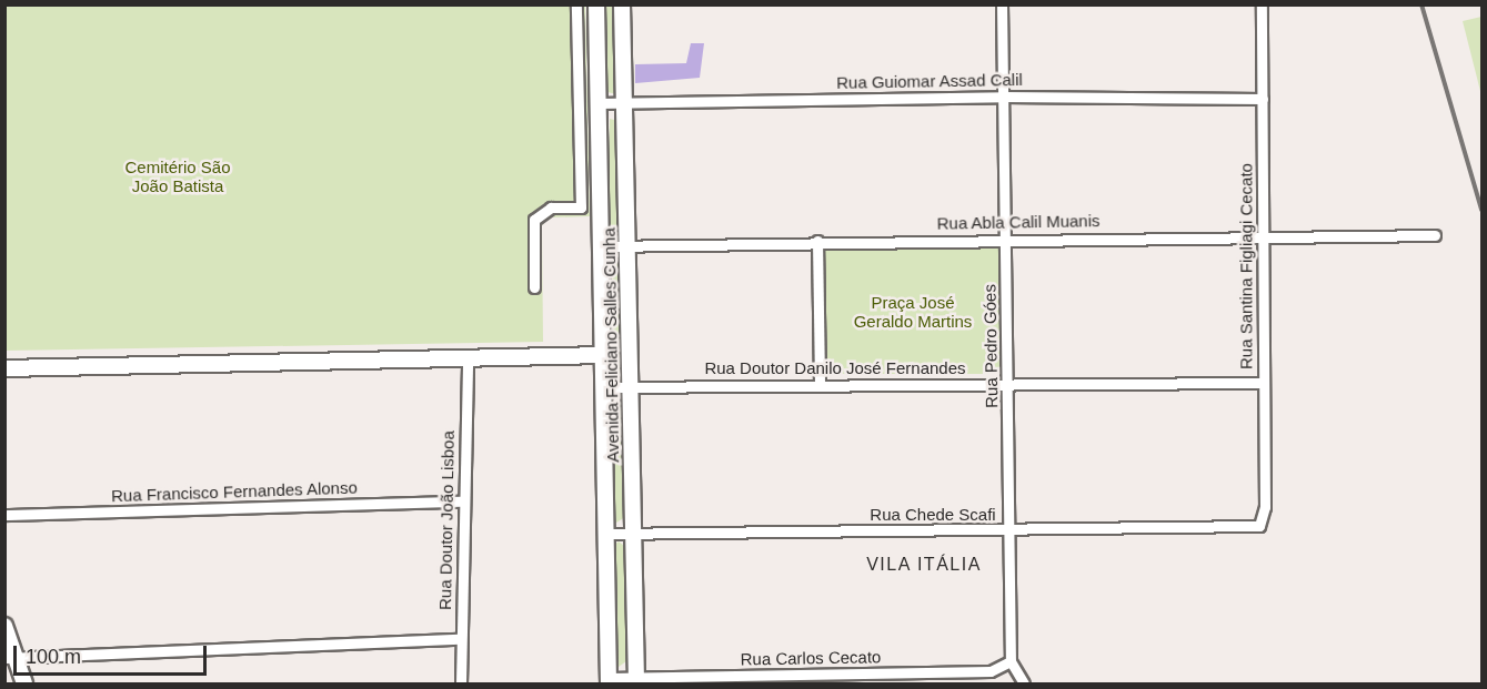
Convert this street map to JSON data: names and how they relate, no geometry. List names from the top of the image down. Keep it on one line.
{"streets":{"main road":["Avenida Feliciano Salles Cunha"],"street":["Rua Guiomar Assad Calil","Rua Abla Calil Muanis","Rua Santina Figliagi Cecato","Rua Pedro Góes","Rua Doutor Danilo José Fernandes","Rua Francisco Fernandes Alonso","Rua Chede Scafi","Rua Doutor João Lisboa","Rua Carlos Cecato"]},"crossings":[["Rua Guiomar Assad Calil","Rua Santina Figliagi Cecato"],["Rua Guiomar Assad Calil","Avenida Feliciano Salles Cunha"],["Rua Guiomar Assad Calil","Rua Pedro Góes"],["Rua Abla Calil Muanis","Rua Santina Figliagi Cecato"],["Rua Abla Calil Muanis","Avenida Feliciano Salles Cunha"],["Rua Abla Calil Muanis","Rua Pedro Góes"],["Rua Santina Figliagi Cecato","Rua Doutor Danilo José Fernandes"],["Rua Santina Figliagi Cecato","Rua Chede Scafi"],["Avenida Feliciano Salles Cunha","Rua Doutor Danilo José Fernandes"],["Avenida Feliciano Salles Cunha","Rua Chede Scafi"],["Avenida Feliciano Salles Cunha","Rua Carlos Cecato"],["Rua Pedro Góes","Rua Doutor Danilo José Fernandes"],["Rua Pedro Góes","Rua Chede Scafi"],["Rua Pedro Góes","Rua Carlos Cecato"],["Rua Francisco Fernandes Alonso","Rua Doutor João Lisboa"]],"districts":["VILA ITÁLIA"],"parks":["Cemitério São João Batista","Praça José Geraldo Martins"],"scale_bar":"100 m"}
